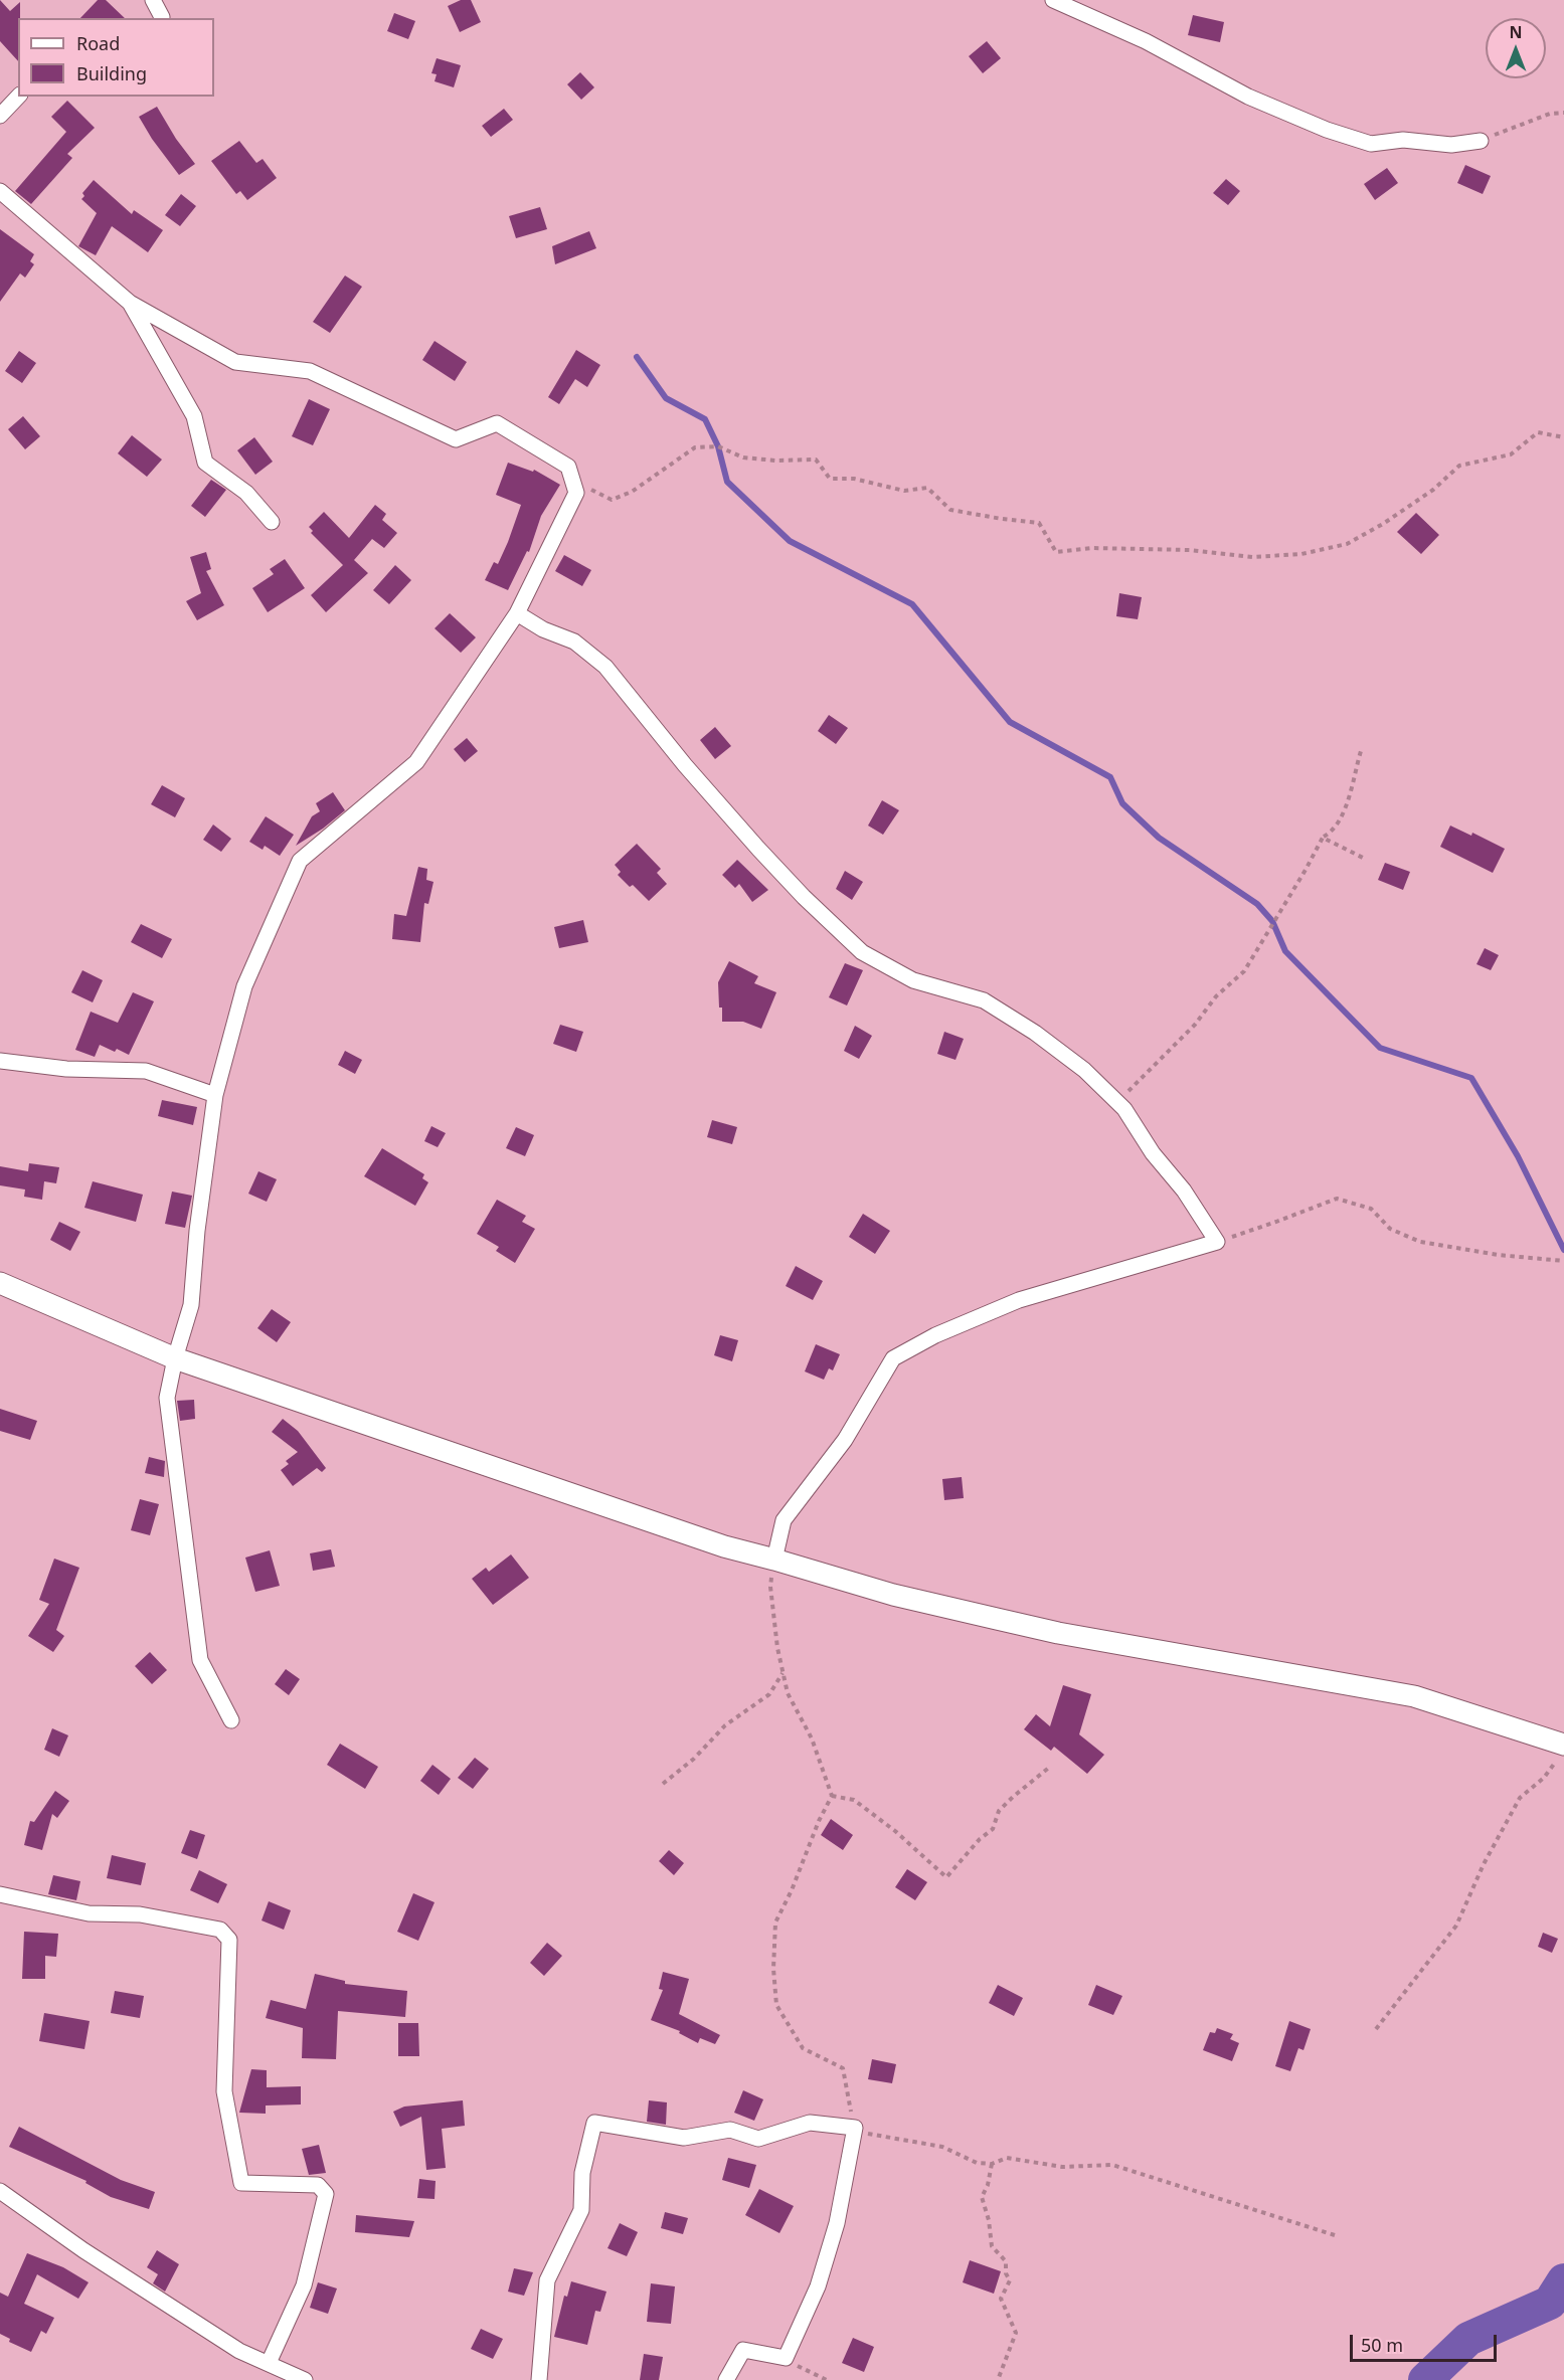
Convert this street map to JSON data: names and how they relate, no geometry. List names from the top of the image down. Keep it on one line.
{"legend":["Road","Building"],"scale_bar":"50 m","north":"top"}
